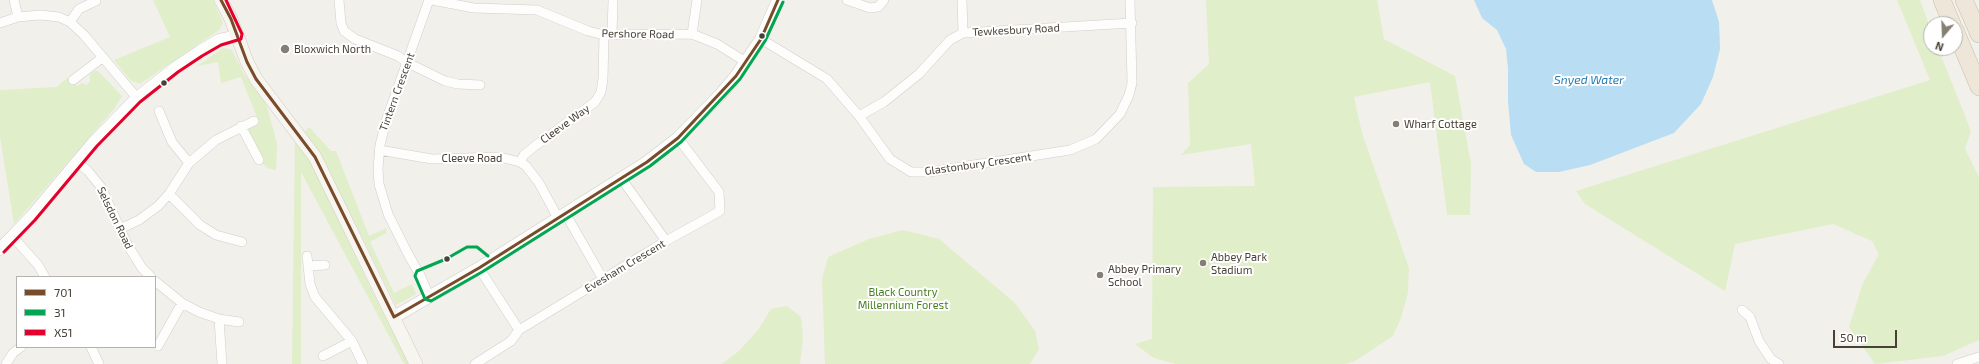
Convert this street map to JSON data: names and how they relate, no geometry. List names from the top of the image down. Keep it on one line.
{"streets":{"street":["Tewkesbury Road","Pershore Road","Tintern Crescent","Cleeve Way","Cleeve Road","Glastonbury Crescent","Selsdon Road","Evesham Crescent"]},"crossings":[["Tewkesbury Road","Glastonbury Crescent"],["Pershore Road","Tintern Crescent"],["Pershore Road","Cleeve Way"],["Tintern Crescent","Cleeve Road"],["Cleeve Way","Cleeve Road"]],"water":["Snyed Water"],"parks":["Black Country Millennium Forest"],"places":["Bloxwich North","Wharf Cottage","Abbey Park Stadium","Abbey Primary School"],"lines":["transit line 701","transit line X51","transit line 31"],"legend":["701","31","X51"],"scale_bar":"50 m","north":"bottom"}
